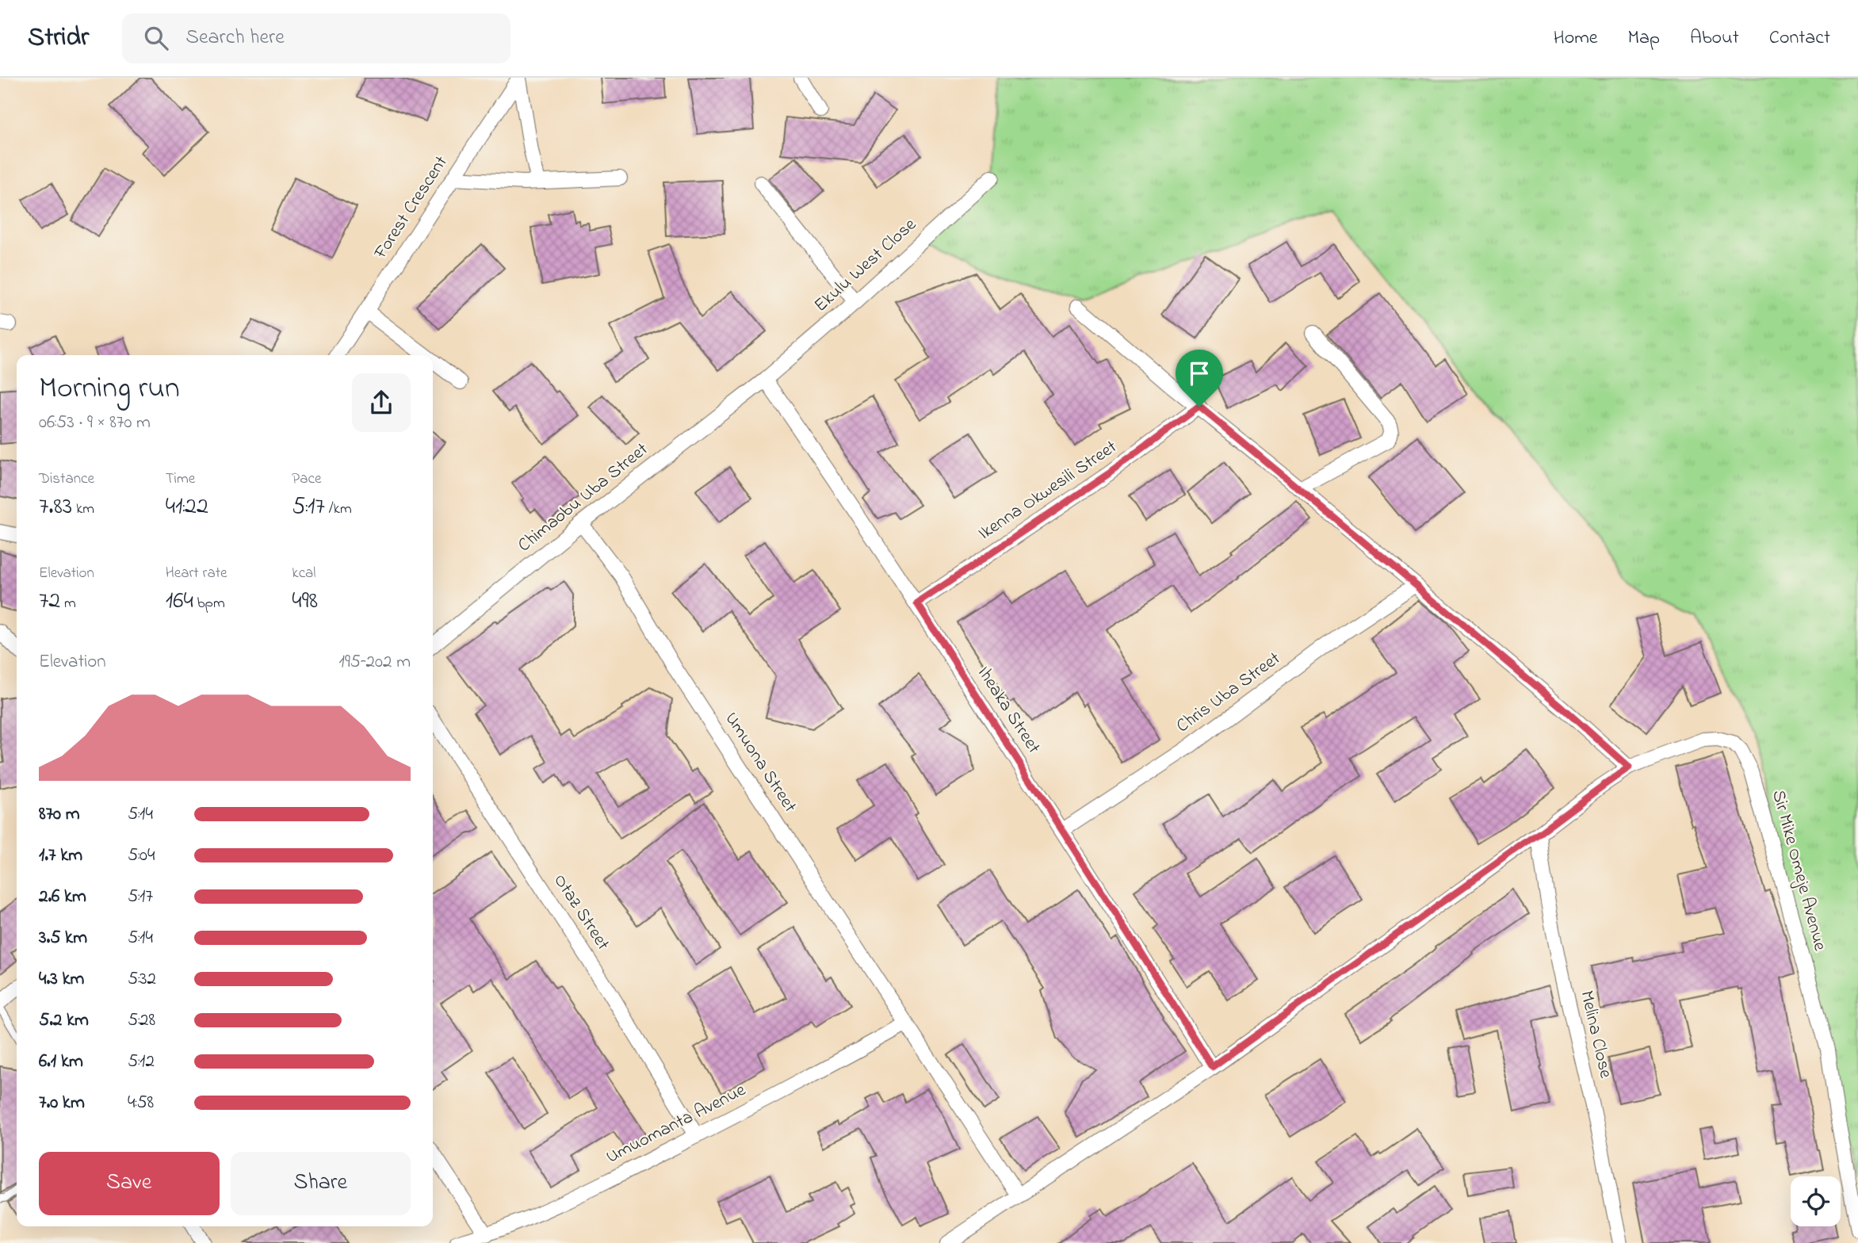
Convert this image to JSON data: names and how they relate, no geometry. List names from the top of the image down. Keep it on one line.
{"streets":{"street":["Forest Crescent","Ekulu West Close","Ikenna Okwesili Street","Chimaobu Uba Street","Chris Uba Street","Iheaka Street","Umuona Street","Sir Mike Omeje Avenue","Otaz Street","Melina Close","Umuomanta Avenue"]},"crossings":[["Ekulu West Close","Chimaobu Uba Street"],["Ekulu West Close","Iheaka Street"],["Ikenna Okwesili Street","Iheaka Street"],["Chimaobu Uba Street","Iheaka Street"],["Chimaobu Uba Street","Umuona Street"],["Chris Uba Street","Iheaka Street"],["Iheaka Street","Sir Mike Omeje Avenue"],["Umuona Street","Sir Mike Omeje Avenue"],["Umuona Street","Umuomanta Avenue"],["Sir Mike Omeje Avenue","Melina Close"],["Otaz Street","Umuomanta Avenue"]],"page":{"header":"Stridr","search":"Search here","nav":["Home","Map","About","Contact"],"heading":["Morning run","06:53 · 9 × 870 m"],"stats":[["Distance","7.83 km"],["Time","41:22"],["Pace","5:17 /km"],["Elevation","72 m"],["Heart rate","164 bpm"],["kcal","498"]],"chart":["Elevation","195–202 m"],"list":[{"name":"870 m","note":"5:14"},{"name":"1.7 km","note":"5:04"},{"name":"2.6 km","note":"5:17"},{"name":"3.5 km","note":"5:14"},{"name":"4.3 km","note":"5:32"},{"name":"5.2 km","note":"5:28"},{"name":"6.1 km","note":"5:12"},{"name":"7.0 km","note":"4:58"}],"buttons":["Save","Share"]}}
